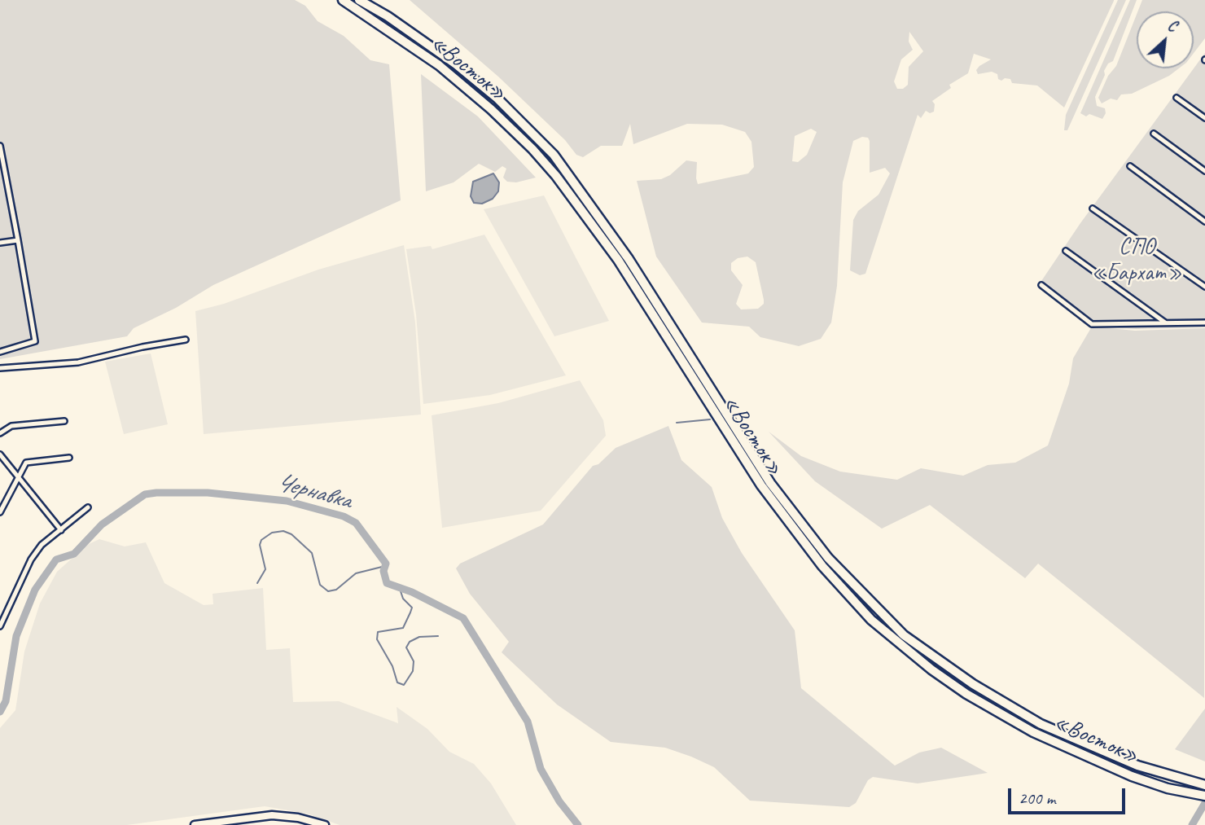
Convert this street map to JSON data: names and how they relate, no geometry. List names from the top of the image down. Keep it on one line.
{"streets":{"highway":["«Восток»"]},"water":["Чернавка"],"parks":["СПО «Бархат»"],"scale_bar":"200 m","north":"top right"}
